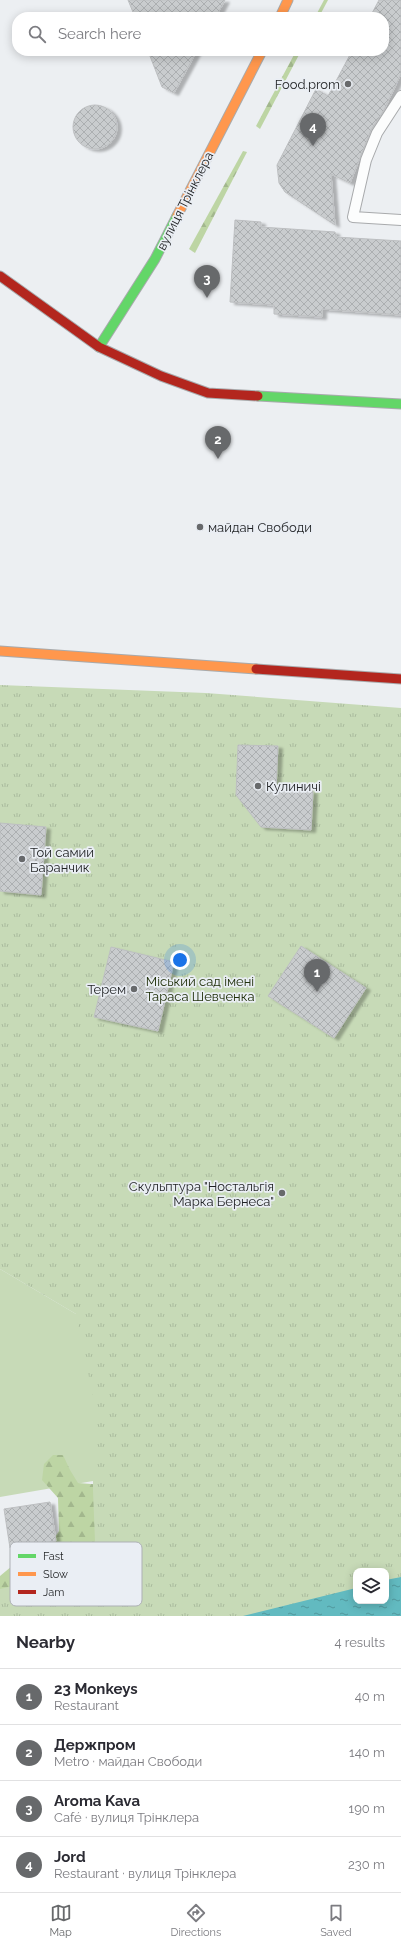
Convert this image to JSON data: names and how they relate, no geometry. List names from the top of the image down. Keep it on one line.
{"streets":{"main road":["вулиця Трінклера"]},"parks":["Міський сад імені Тараса Шевченка"],"places":["Food.prom","майдан Свободи","Кулиничі","Той самий Баранчик","Терем","Скульптура \"Ностальгія Марка Бернеса\""],"legend":["Fast","Slow","Jam"],"page":{"search":"Search here","pins":["4","3","2","1"],"heading":["Nearby","4 results"],"list":[{"mark":"1","name":"23 Monkeys","note":"Restaurant","value":"40 m"},{"mark":"2","name":"Держпром","note":"Metro · майдан Свободи","value":"140 m"},{"mark":"3","name":"Aroma Kava","note":"Café · вулиця Трінклера","value":"190 m"},{"mark":"4","name":"Jord","note":"Restaurant · вулиця Трінклера","value":"230 m"}],"nav":["Map","Directions","Saved"]}}
